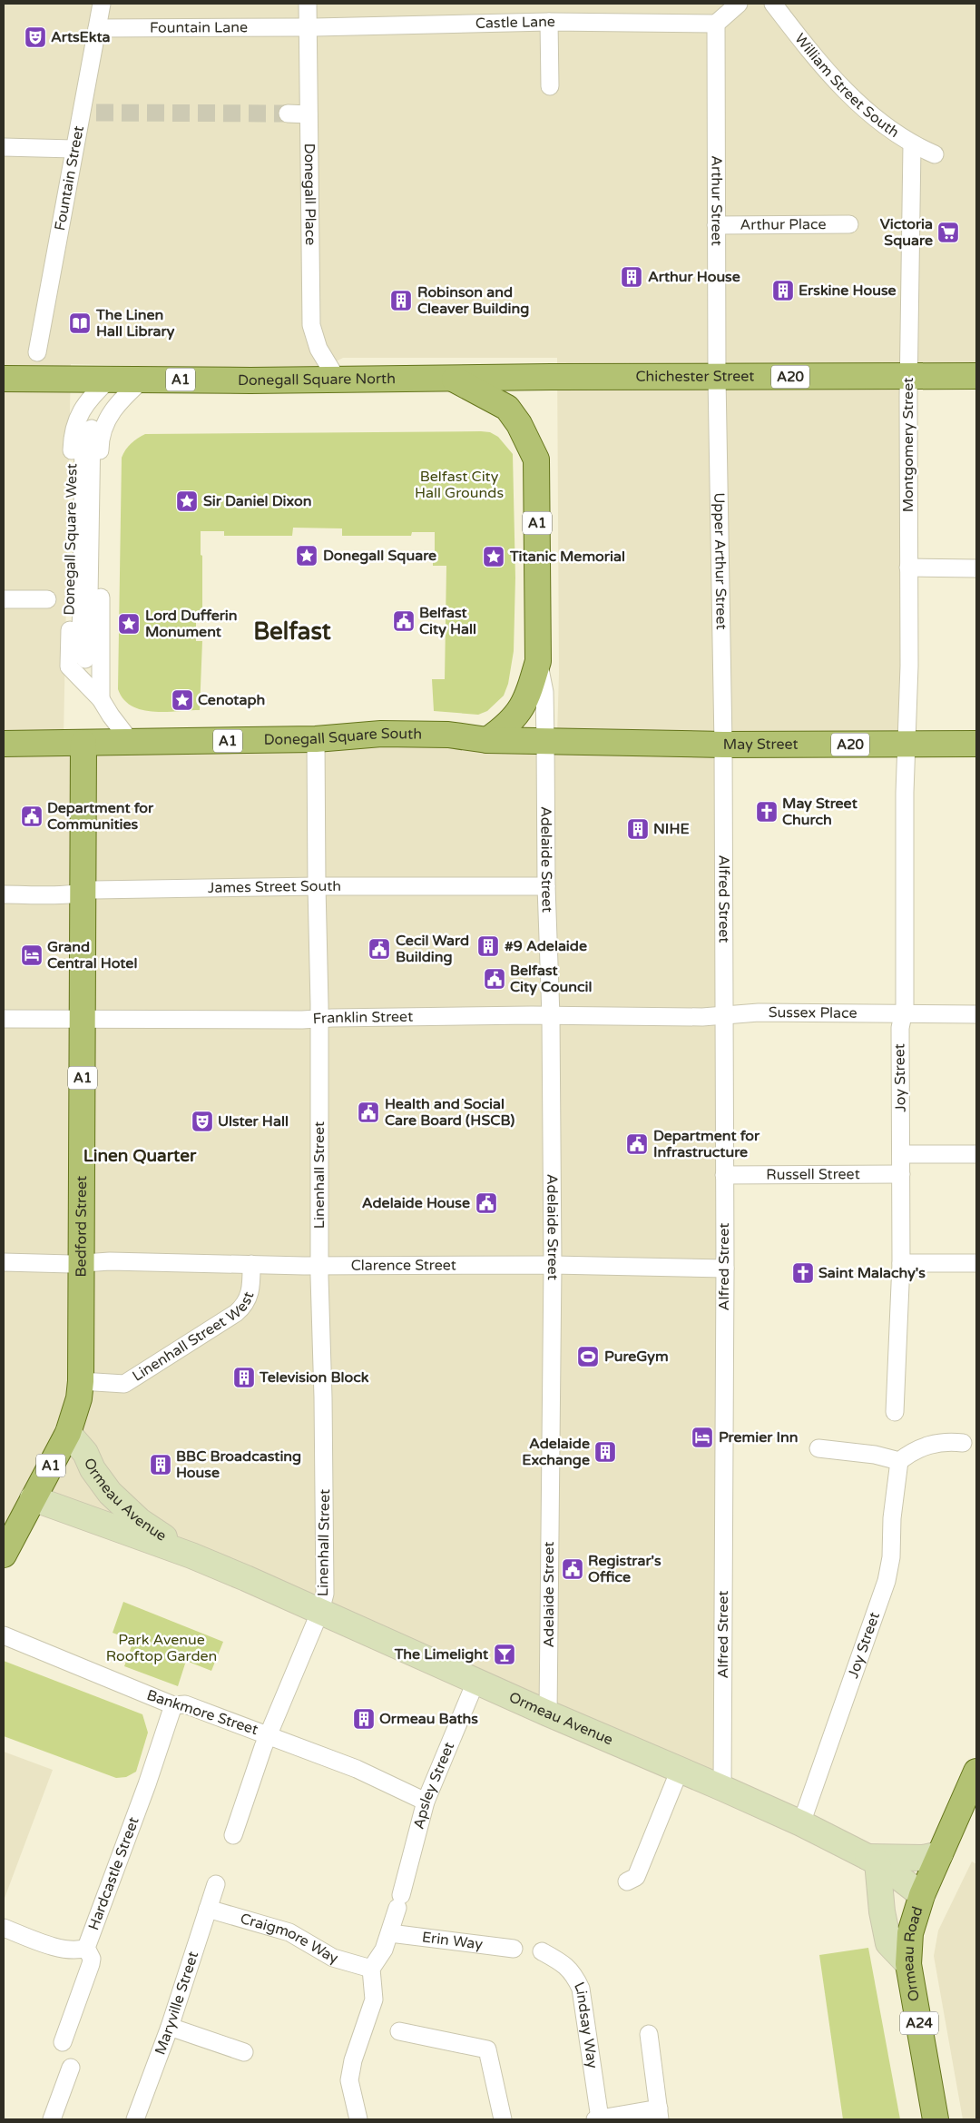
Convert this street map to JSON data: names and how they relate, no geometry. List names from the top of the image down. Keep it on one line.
{"streets":{"main road":["Chichester Street","A20","A1","Donegall Square North","Donegall Square South","May Street","Bedford Street","Ormeau Road","A24"],"street":["Castle Lane","Fountain Lane","William Street South","Fountain Street","Donegall Place","Arthur Street","Arthur Place","Montgomery Street","Donegall Square West","Upper Arthur Street","Adelaide Street","James Street South","Alfred Street","Sussex Place","Franklin Street","Joy Street","Russell Street","Linenhall Street","Clarence Street","Linenhall Street West","Ormeau Avenue","Bankmore Street","Apsley Street","Hardcastle Street","Craigmore Way","Erin Way","Maryville Street","Lindsay Way"]},"crossings":[["Castle Lane","Fountain Lane"],["Castle Lane","Arthur Street"],["Fountain Lane","Fountain Street"],["William Street South","Montgomery Street"],["Donegall Place","Donegall Square North"],["Arthur Street","Arthur Place"],["Arthur Street","Chichester Street"],["Arthur Street","Upper Arthur Street"],["Chichester Street","Donegall Square North"],["Chichester Street","Montgomery Street"],["Chichester Street","Upper Arthur Street"],["A1","Donegall Square North"],["A1","Donegall Square West"],["A1","Donegall Square South"],["A1","Adelaide Street"],["A1","Bedford Street"],["Donegall Square North","Donegall Square West"],["Montgomery Street","May Street"],["Montgomery Street","Joy Street"],["Donegall Square West","Donegall Square South"],["Upper Arthur Street","May Street"],["Upper Arthur Street","Alfred Street"],["Donegall Square South","May Street"],["Donegall Square South","Adelaide Street"],["Donegall Square South","Linenhall Street"],["Donegall Square South","Bedford Street"],["May Street","Adelaide Street"],["May Street","Alfred Street"],["May Street","Joy Street"],["Adelaide Street","James Street South"],["Adelaide Street","Franklin Street"],["Adelaide Street","Clarence Street"],["Adelaide Street","Ormeau Avenue"],["James Street South","Linenhall Street"],["James Street South","Bedford Street"],["Alfred Street","Sussex Place"],["Alfred Street","Franklin Street"],["Alfred Street","Russell Street"],["Alfred Street","Clarence Street"],["Alfred Street","Ormeau Avenue"],["Sussex Place","Franklin Street"],["Sussex Place","Joy Street"],["Franklin Street","Linenhall Street"],["Franklin Street","Bedford Street"],["Joy Street","Russell Street"],["Joy Street","Ormeau Avenue"],["Linenhall Street","Clarence Street"],["Linenhall Street","Ormeau Avenue"],["Bedford Street","Clarence Street"],["Bedford Street","Linenhall Street West"],["Bedford Street","Ormeau Avenue"],["Clarence Street","Linenhall Street West"],["Ormeau Avenue","Apsley Street"],["Ormeau Avenue","Ormeau Road"],["Ormeau Avenue","A24"],["Bankmore Street","Apsley Street"],["Bankmore Street","Hardcastle Street"],["Apsley Street","Craigmore Way"],["Apsley Street","Erin Way"],["Craigmore Way","Maryville Street"],["Ormeau Road","A24"]],"districts":["Belfast","Linen Quarter"],"parks":["Belfast City Hall Grounds","Park Avenue Rooftop Garden"],"places":{"theatre":["ArtsEkta","Ulster Hall"],"supermarket":["Victoria Square"],"building":["Arthur House","Erskine House","Robinson and Cleaver Building","NIHE","#9 Adelaide","Television Block","Adelaide Exchange","BBC Broadcasting House","Ormeau Baths"],"library":["The Linen Hall Library"],"place":["Sir Daniel Dixon","Donegall Square","Titanic Memorial","Lord Dufferin Monument","Cenotaph"],"public building":["Belfast City Hall","Department for Communities","Cecil Ward Building","Belfast City Council","Health and Social Care Board (HSCB)","Department for Infrastructure","Adelaide House","Registrar's Office"],"church":["May Street Church","Saint Malachy's"],"hotel":["Grand Central Hotel","Premier Inn"],"sports":["PureGym"],"bar":["The Limelight"]}}
